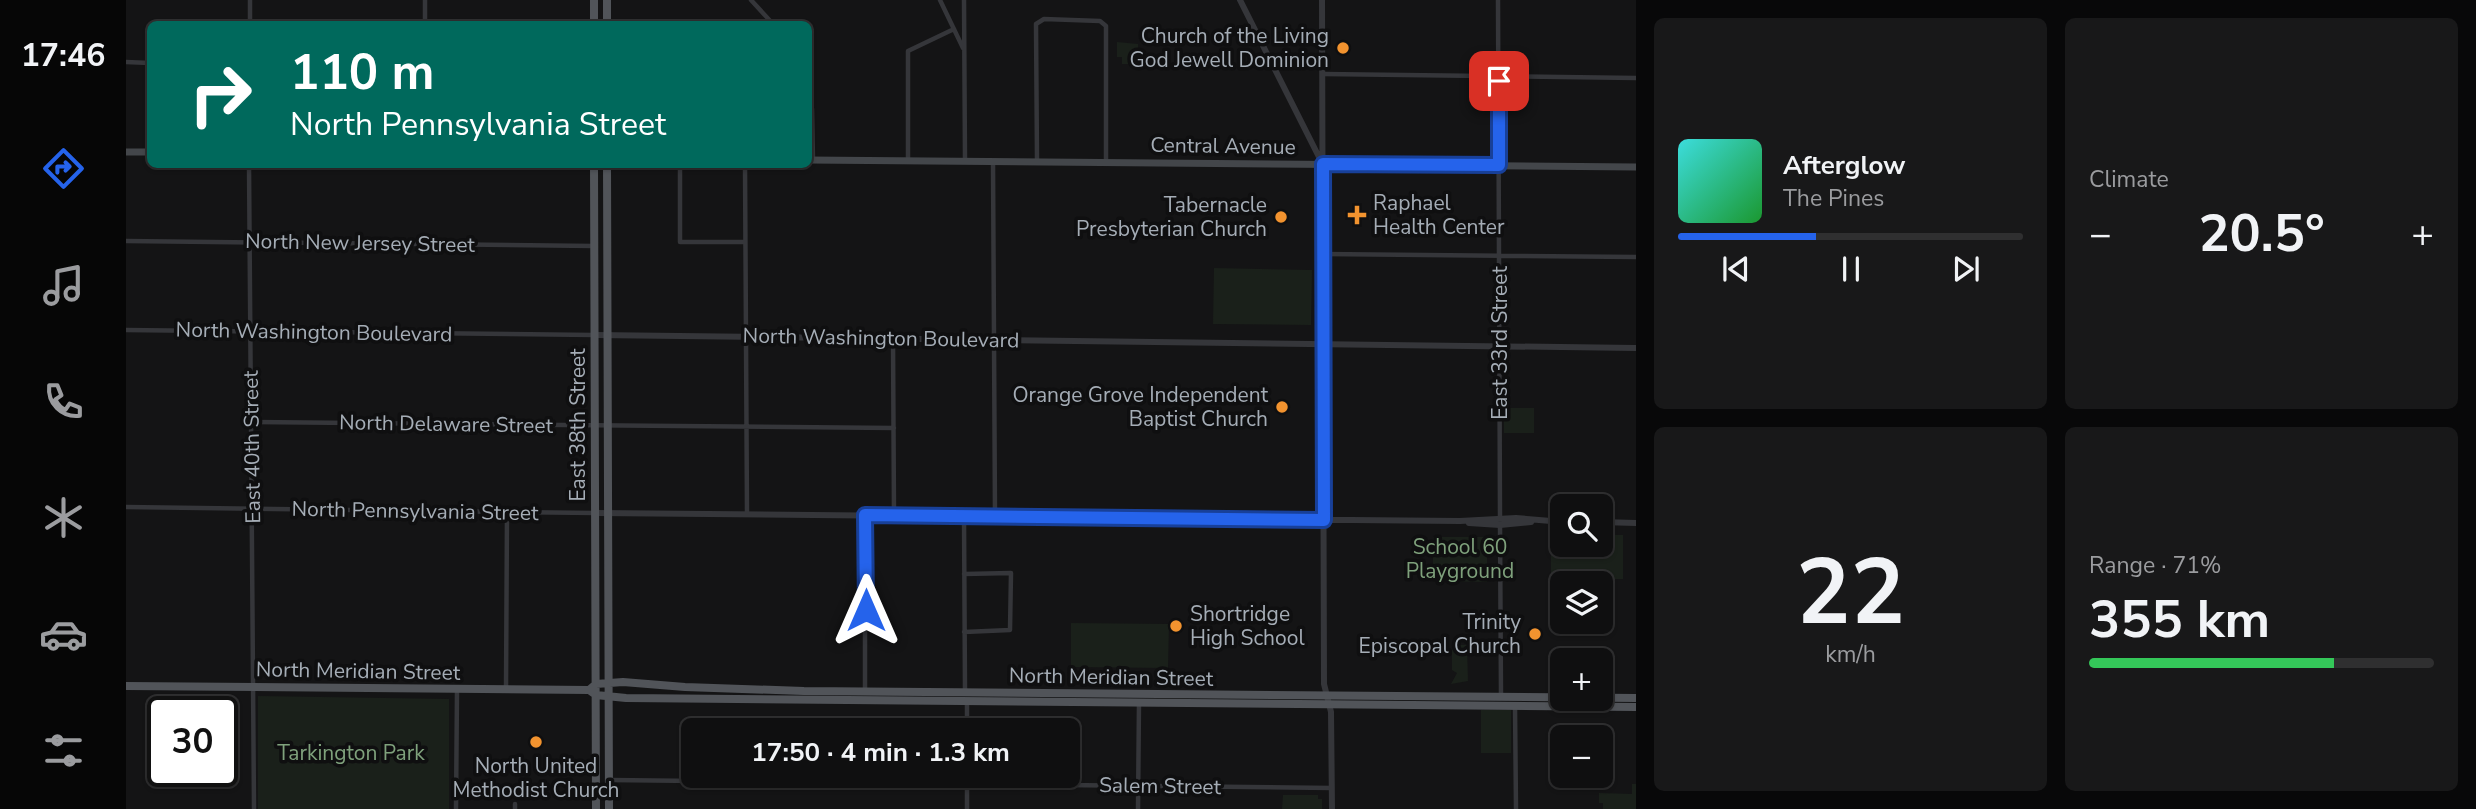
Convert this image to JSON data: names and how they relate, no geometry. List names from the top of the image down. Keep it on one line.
{"streets":{"main road":["Central Avenue","East 38th Street","North Meridian Street"],"street":["North New Jersey Street","North Washington Boulevard","East 33rd Street","North Delaware Street","East 40th Street","North Pennsylvania Street","Salem Street"]},"crossings":[["Central Avenue","East 33rd Street"],["North New Jersey Street","East 38th Street"],["North New Jersey Street","East 40th Street"],["North Washington Boulevard","East 33rd Street"],["North Washington Boulevard","East 38th Street"],["North Washington Boulevard","East 40th Street"],["East 33rd Street","North Pennsylvania Street"],["East 33rd Street","North Meridian Street"],["North Delaware Street","East 38th Street"],["North Delaware Street","East 40th Street"],["East 38th Street","North Pennsylvania Street"],["East 38th Street","North Meridian Street"],["East 38th Street","Salem Street"],["East 40th Street","North Pennsylvania Street"],["East 40th Street","North Meridian Street"]],"parks":["School 60 Playground","Tarkington Park"],"places":{"other":["Church of the Living God Jewell Dominion","Tabernacle Presbyterian Church","Orange Grove Independent Baptist Church","Shortridge High School","Trinity Episcopal Church","North United Methodist Church"],"health":["Raphael Health Center"]},"page":{"tabs":"17:46","tile":["Climate",["22","km/h"],["Range · 71%","355 km"]],"turn":["110 m","North Pennsylvania Street"],"song":["Afterglow","The Pines"],"heat":["−","20.5°","+"],"map_buttons":["+","−"],"limit":"30","trip":"17:50 · 4 min · 1.3 km"}}
